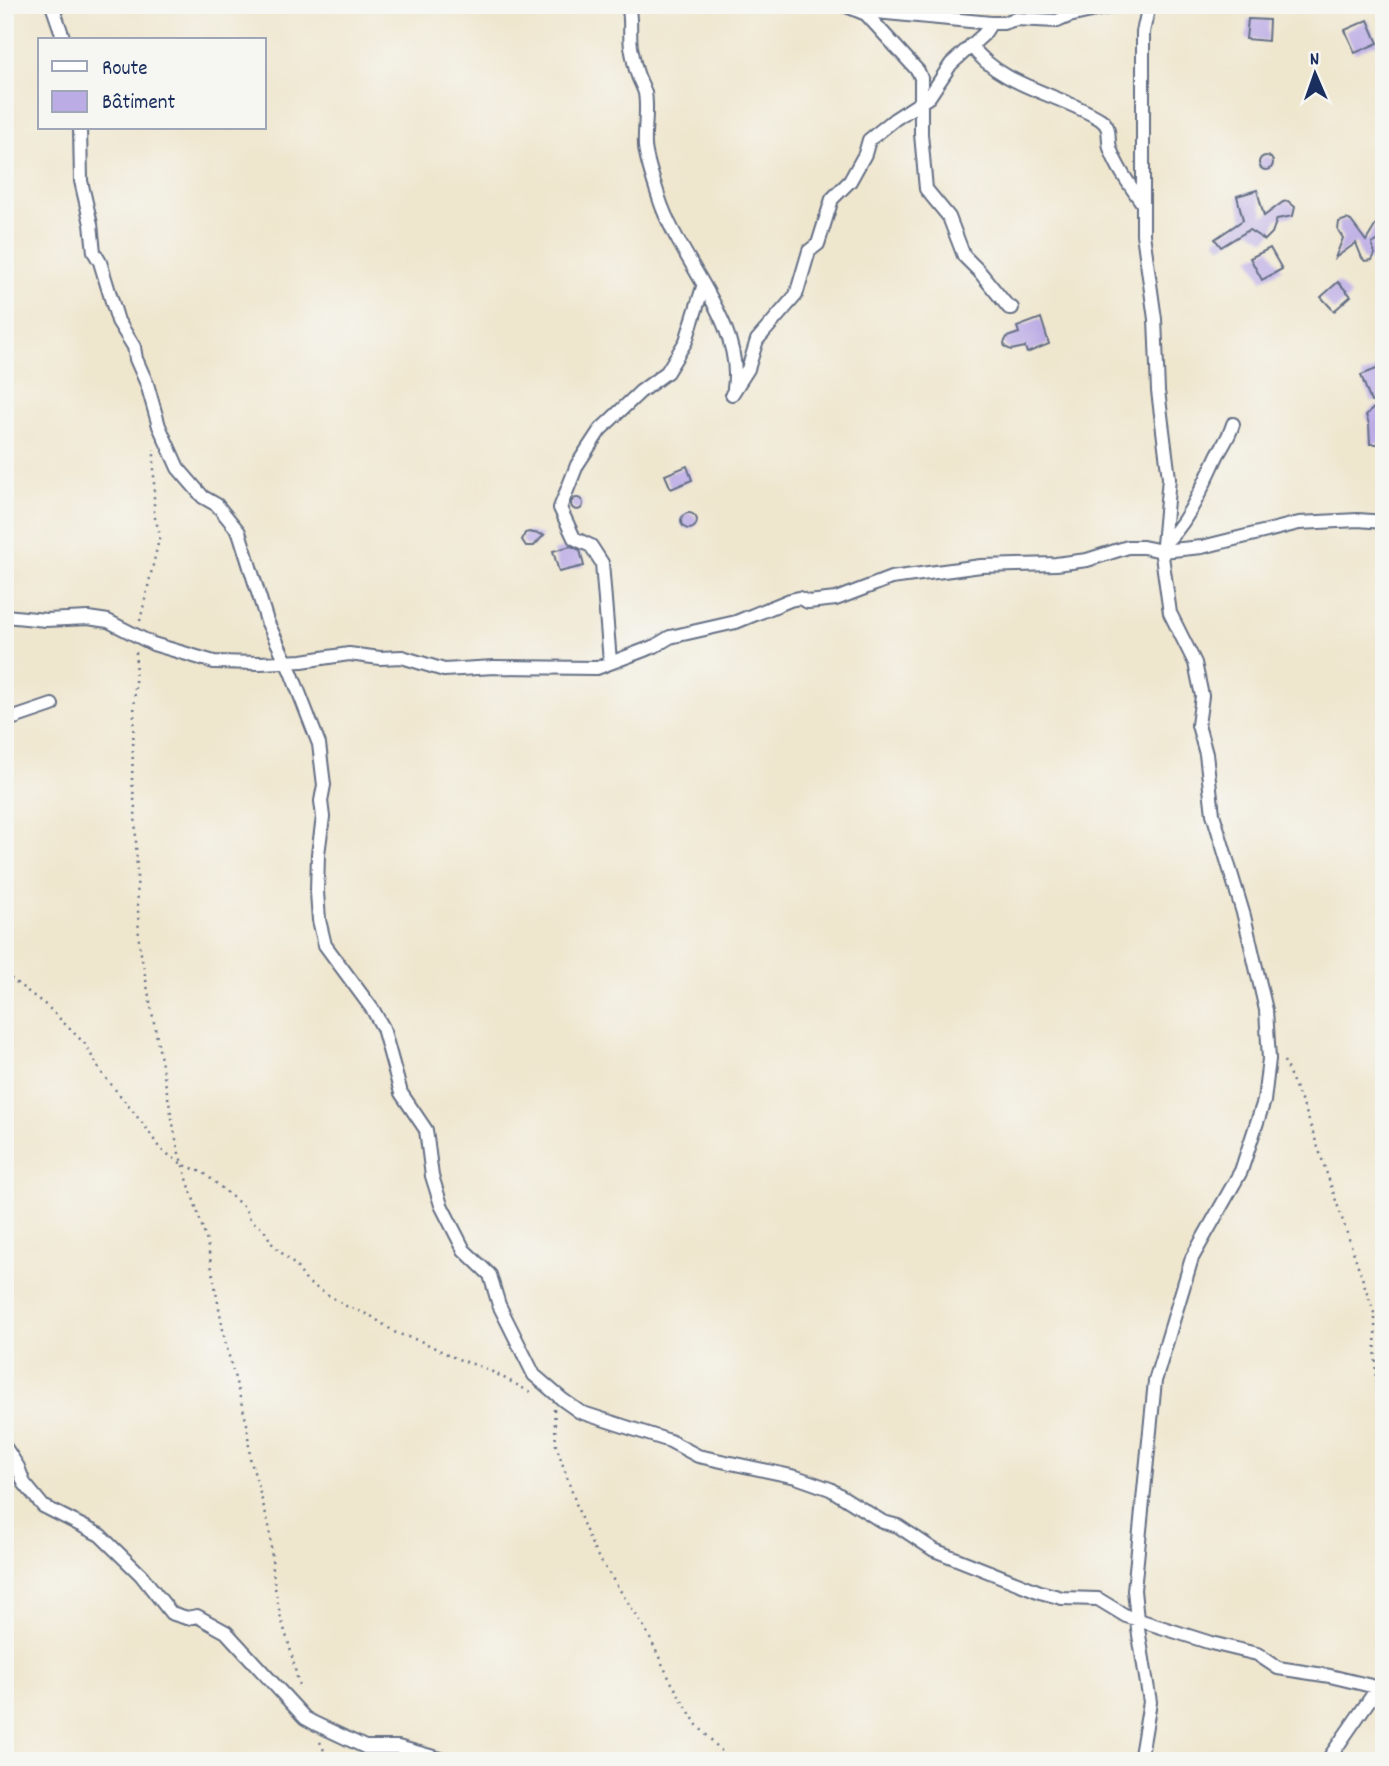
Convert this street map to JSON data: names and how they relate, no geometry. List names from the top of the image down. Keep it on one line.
{"legend":["Route","Bâtiment"],"north":"top"}
